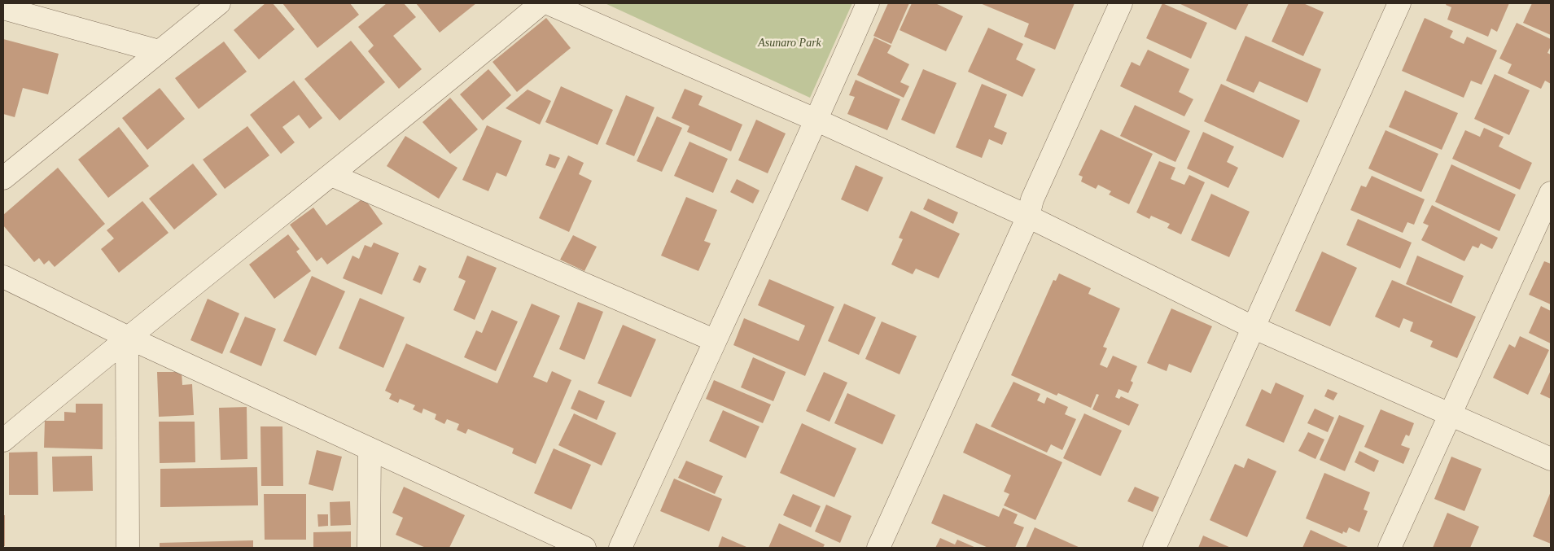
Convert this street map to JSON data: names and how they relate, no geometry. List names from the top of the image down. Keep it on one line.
{"parks":["Asunaro Park"]}
